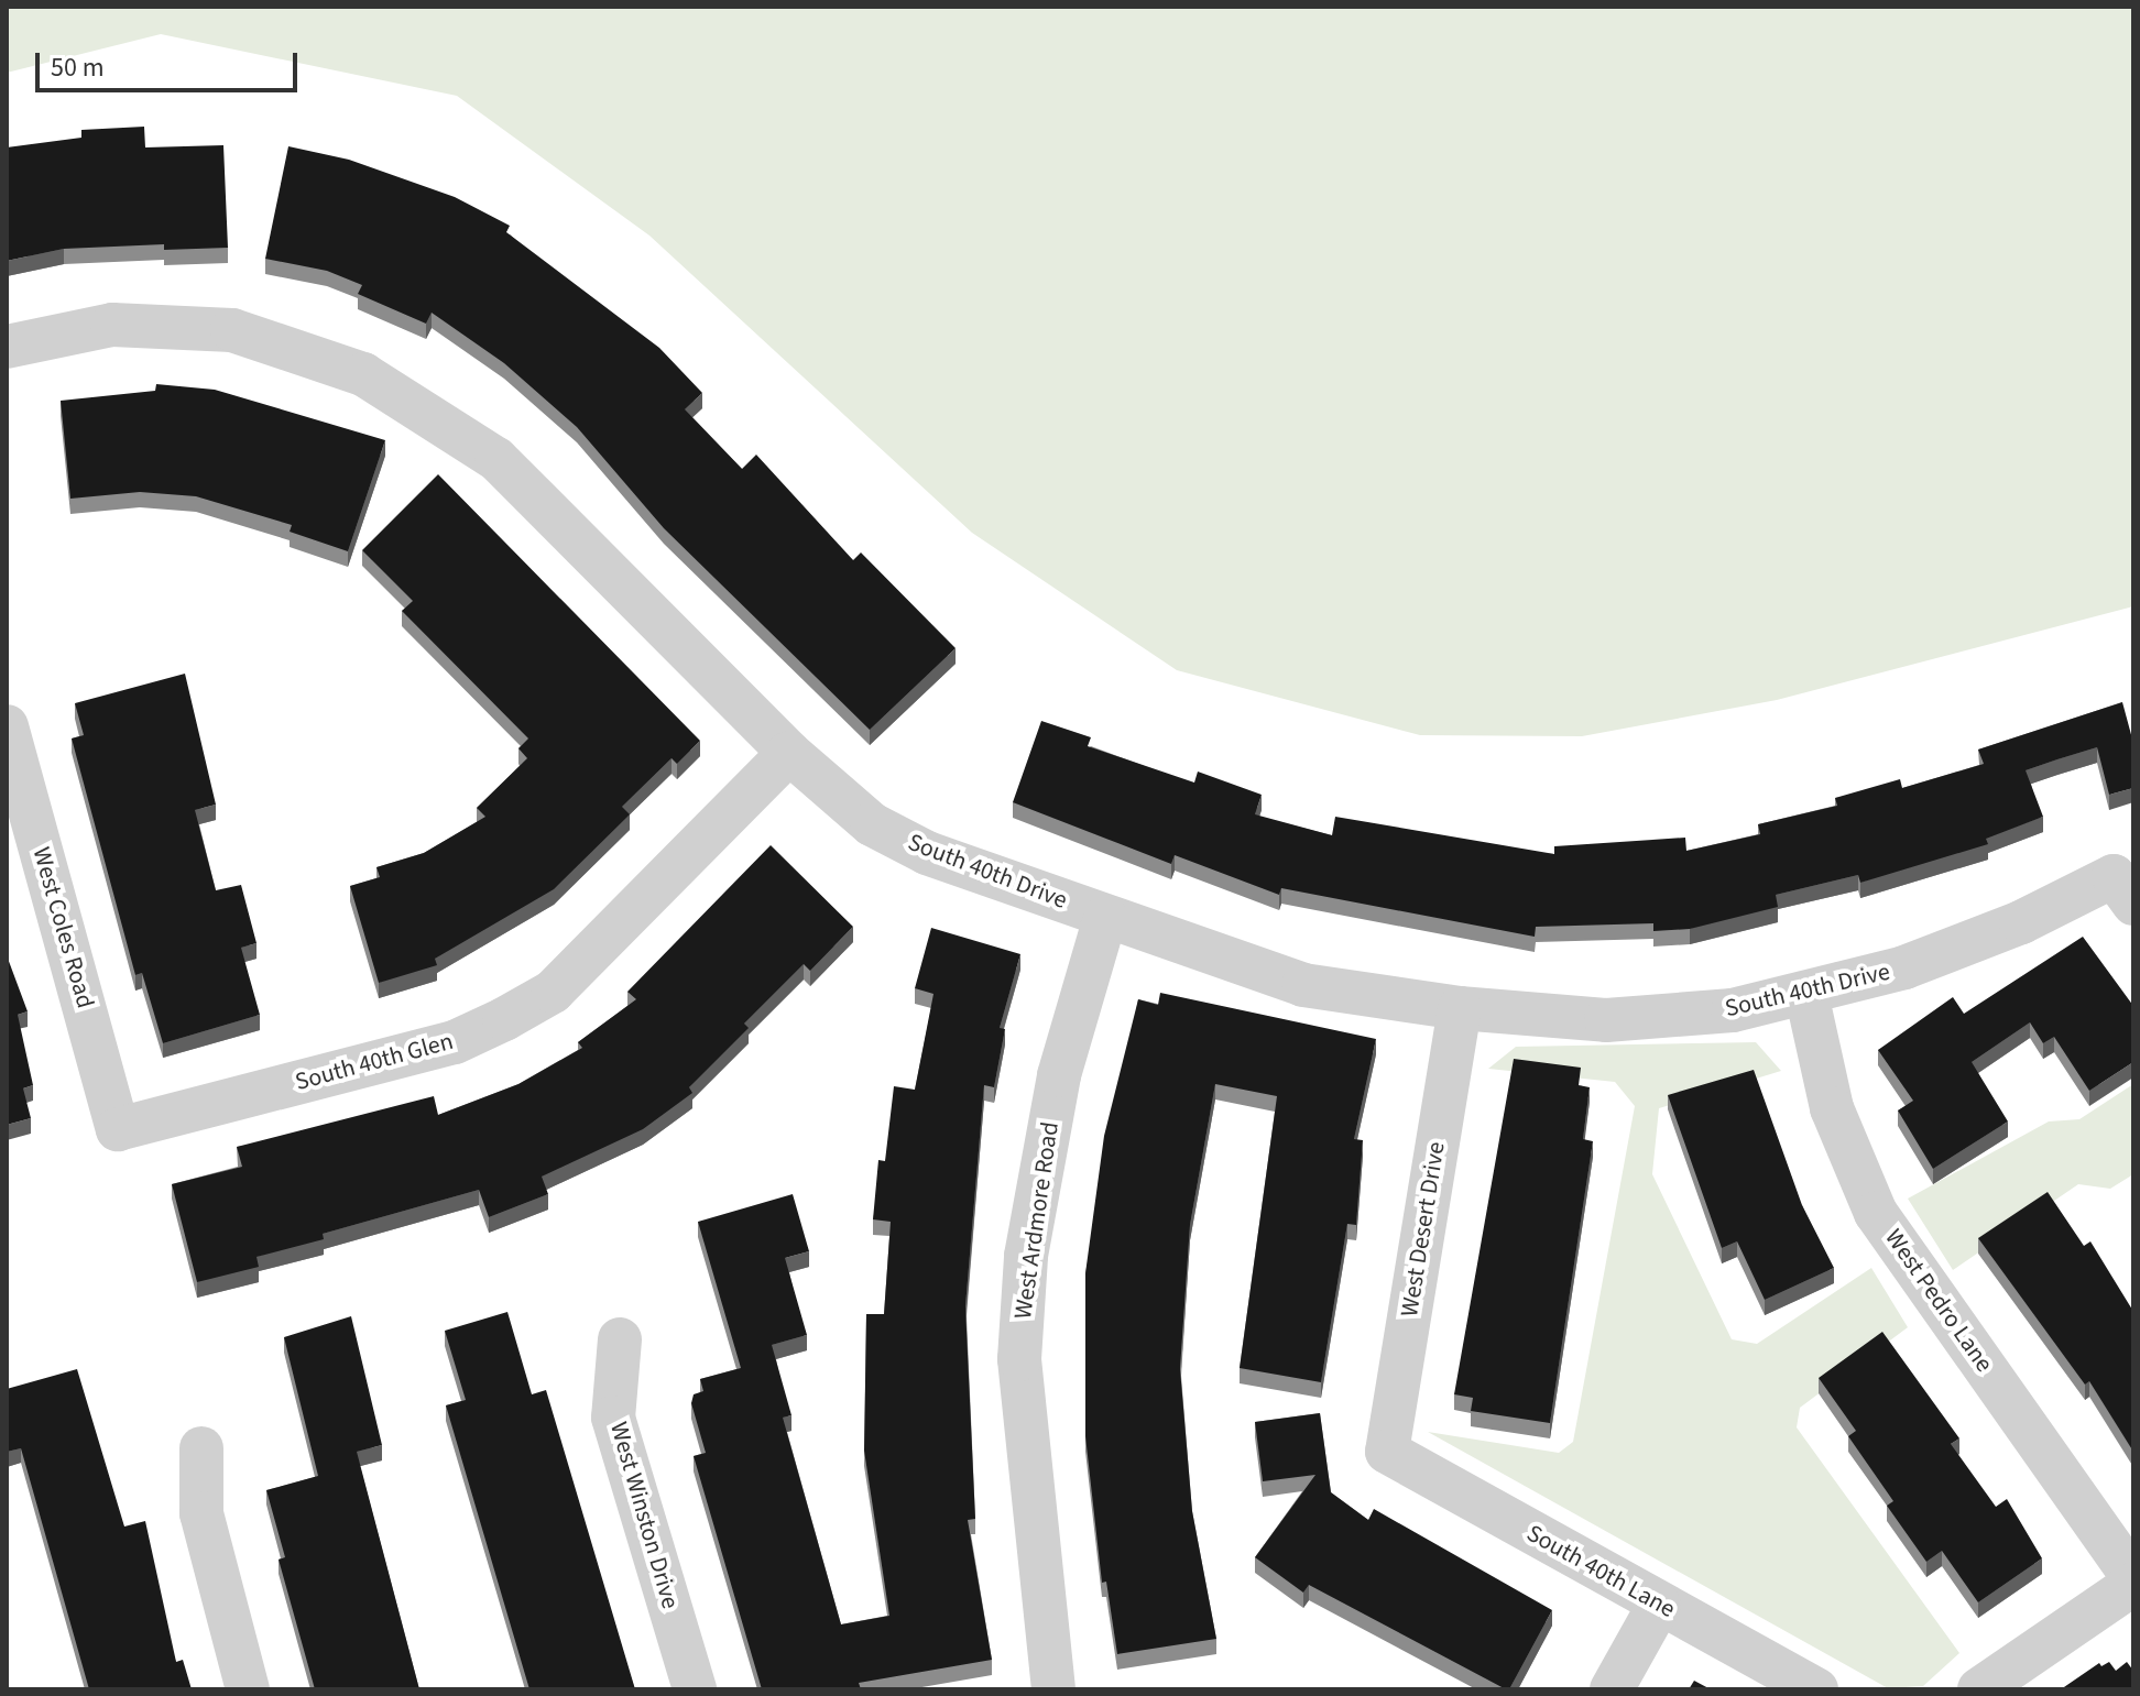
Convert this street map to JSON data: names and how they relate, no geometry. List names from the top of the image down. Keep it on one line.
{"streets":{"street":["South 40th Drive","West Coles Road","South 40th Glen","West Ardmore Road","West Desert Drive","West Pedro Lane","West Winston Drive","South 40th Lane"]},"crossings":[["South 40th Drive","South 40th Glen"],["South 40th Drive","West Ardmore Road"],["South 40th Drive","West Desert Drive"],["South 40th Drive","West Pedro Lane"],["West Coles Road","South 40th Glen"],["West Desert Drive","South 40th Lane"]],"scale_bar":"50 m"}
